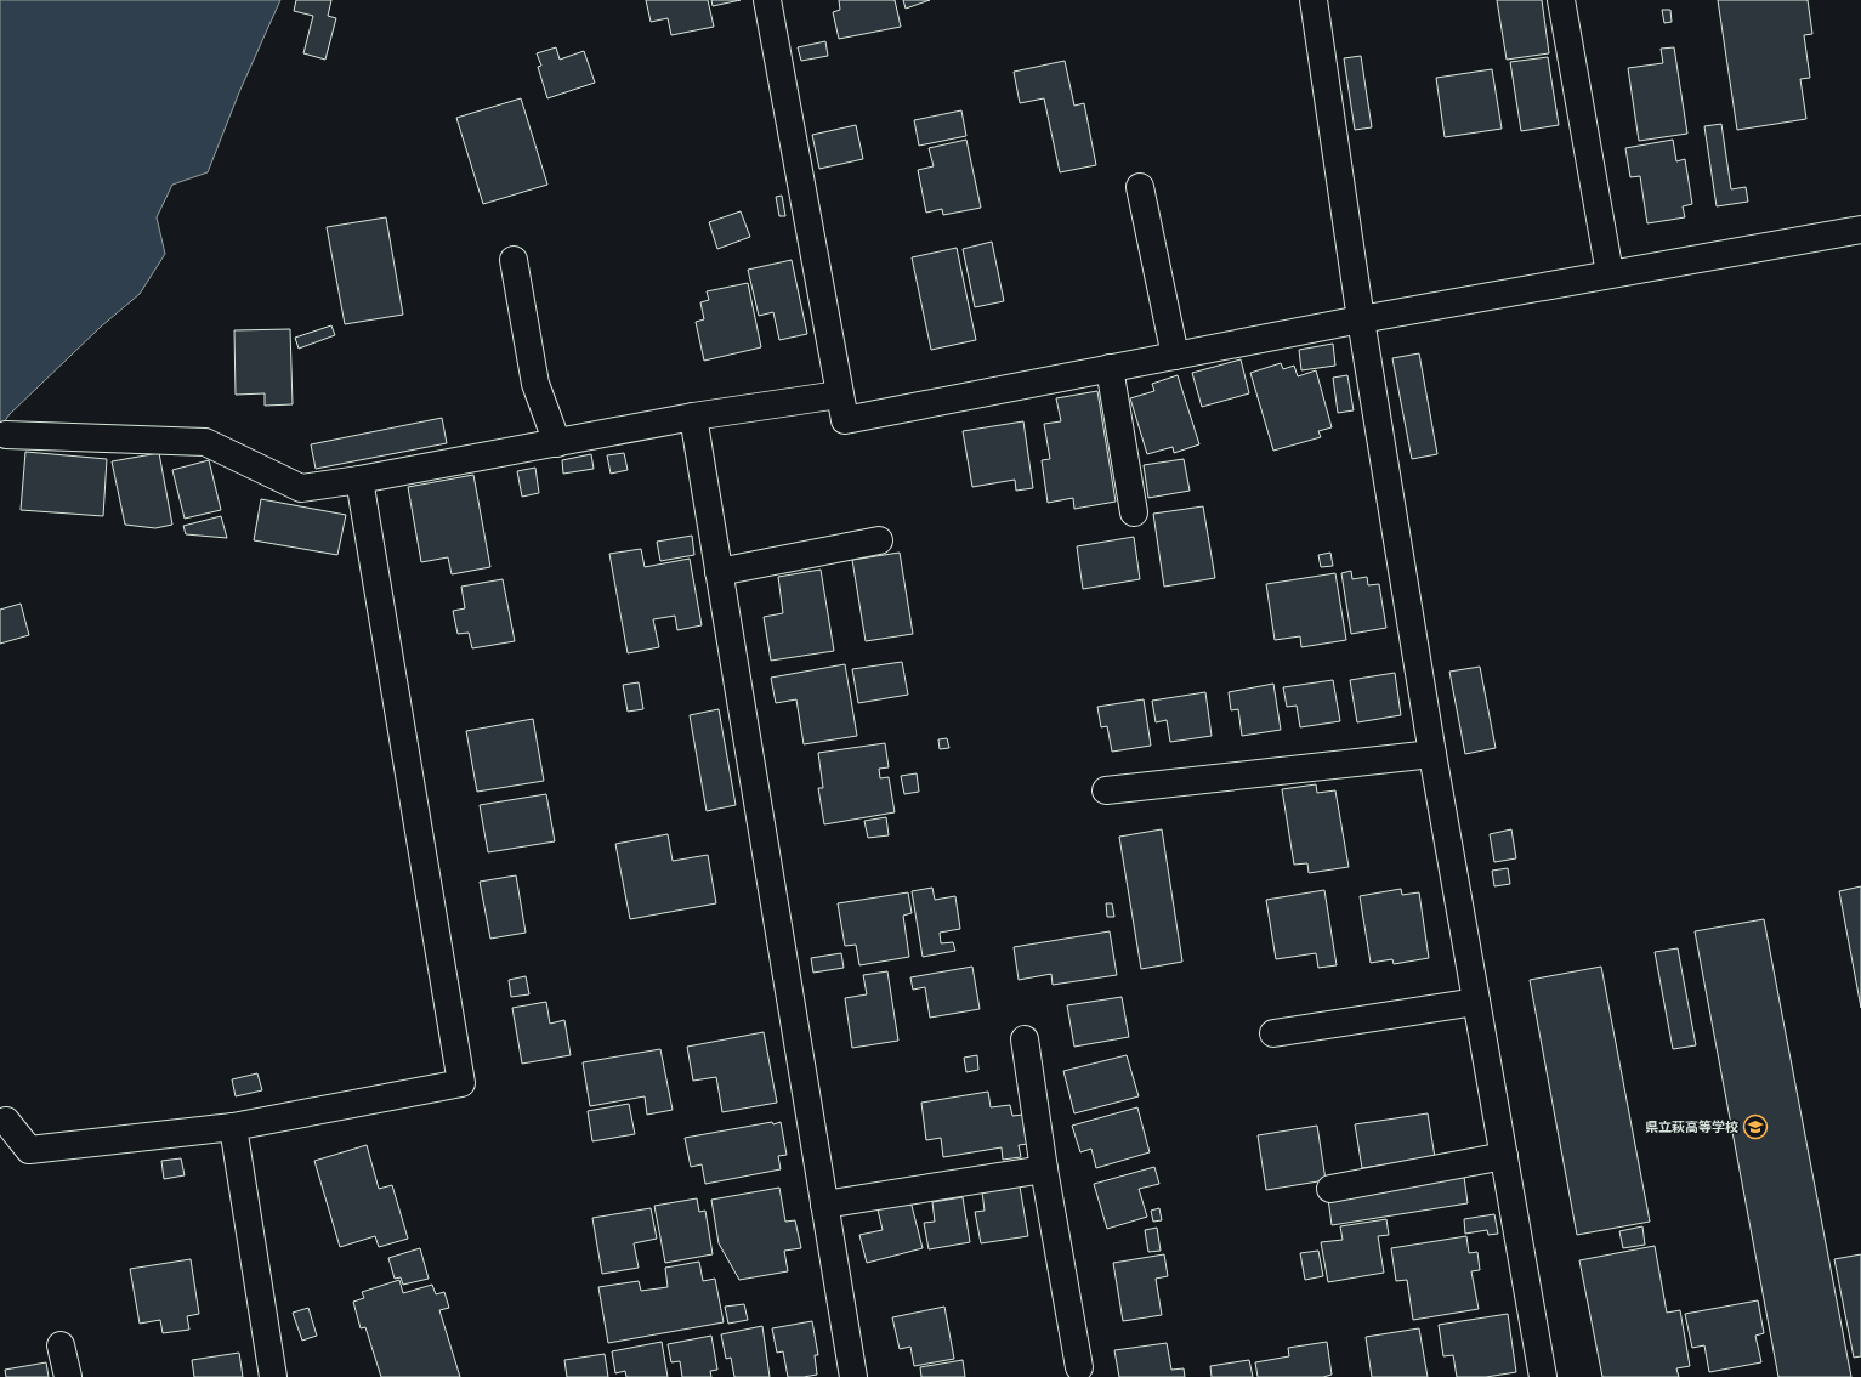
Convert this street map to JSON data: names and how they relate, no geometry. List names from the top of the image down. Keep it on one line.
{"places":{"school or university":["県立萩高等学校"]}}
